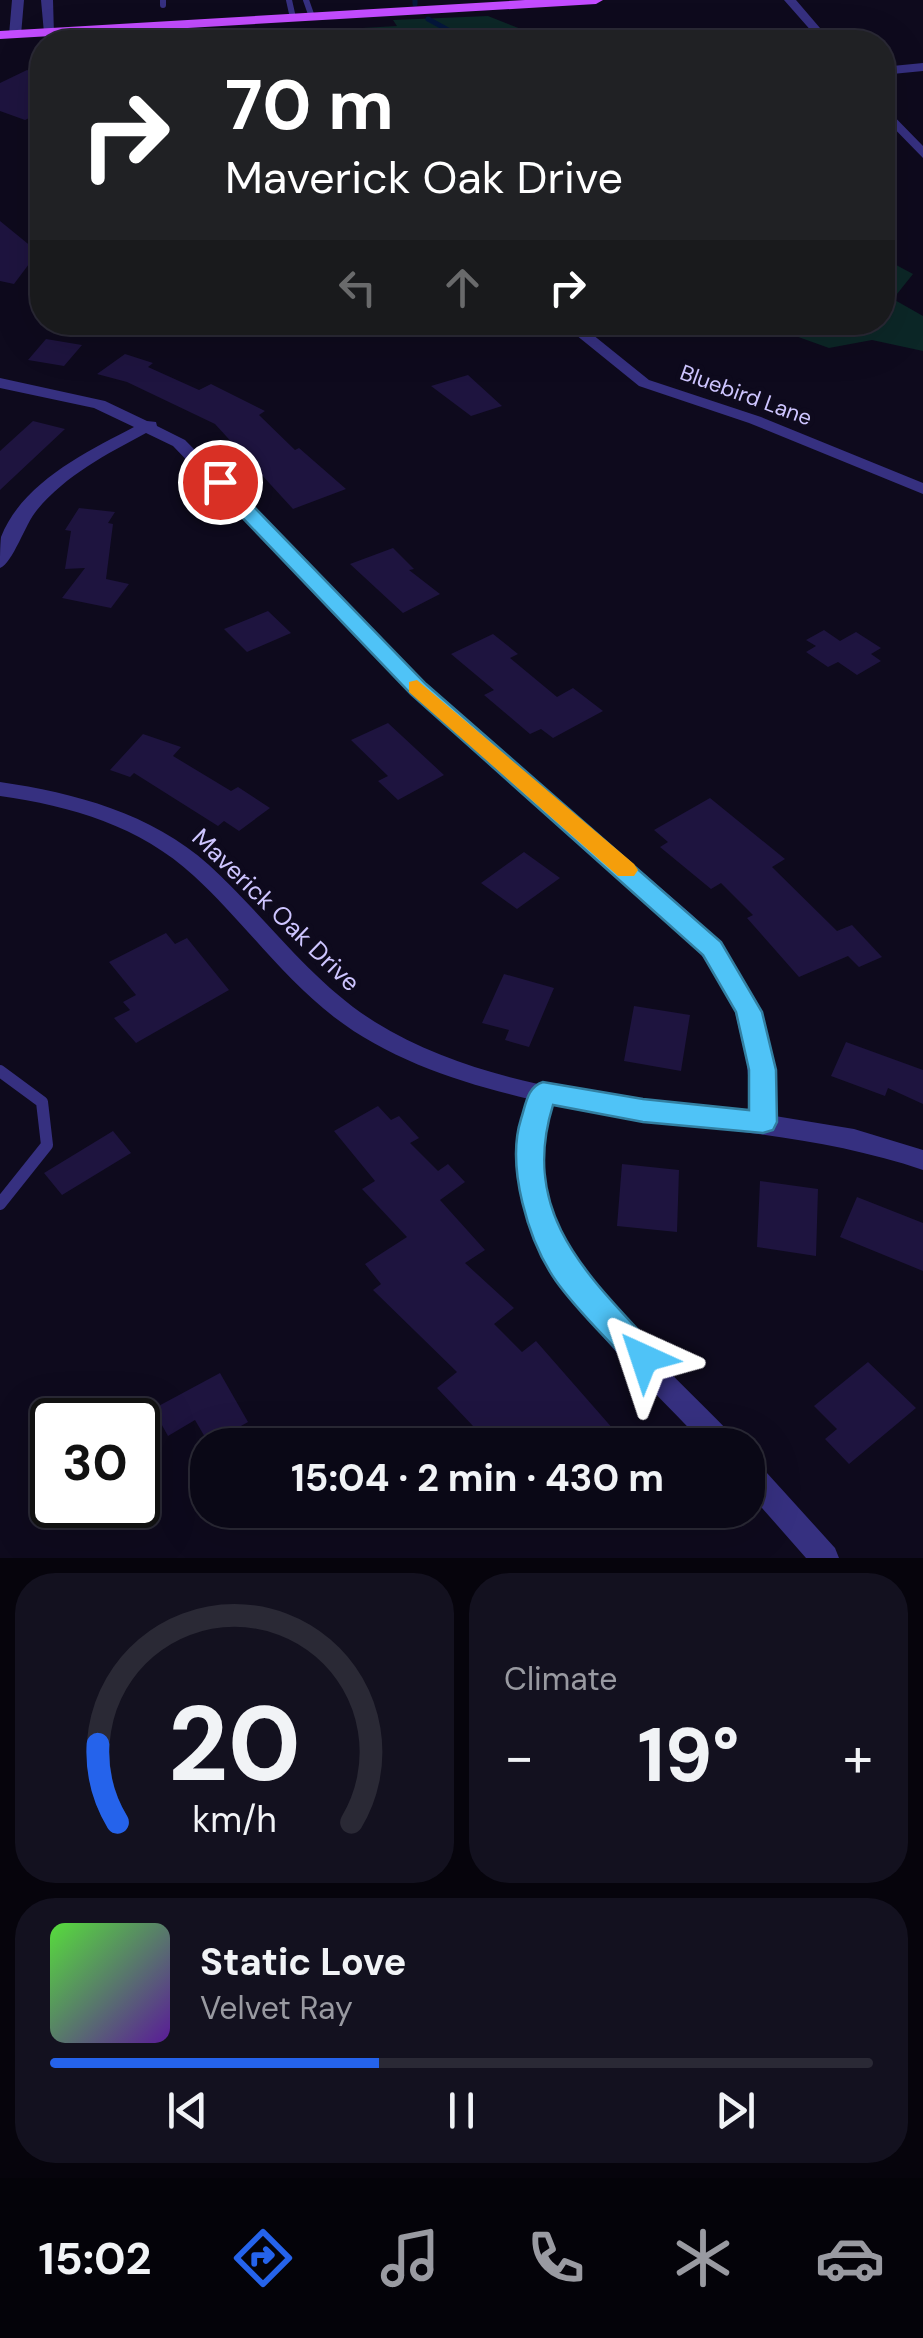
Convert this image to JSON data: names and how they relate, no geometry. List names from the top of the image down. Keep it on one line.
{"streets":{"street":["Bluebird Lane","Maverick Oak Drive"]},"page":{"turn":["70 m","Maverick Oak Drive"],"limit":"30","trip":"15:04 · 2 min · 430 m","tile":"Climate","heat":["−","19°","+"],"song":["Static Love","Velvet Ray"],"tabs":"15:02","gauge":["20","km/h"]}}
